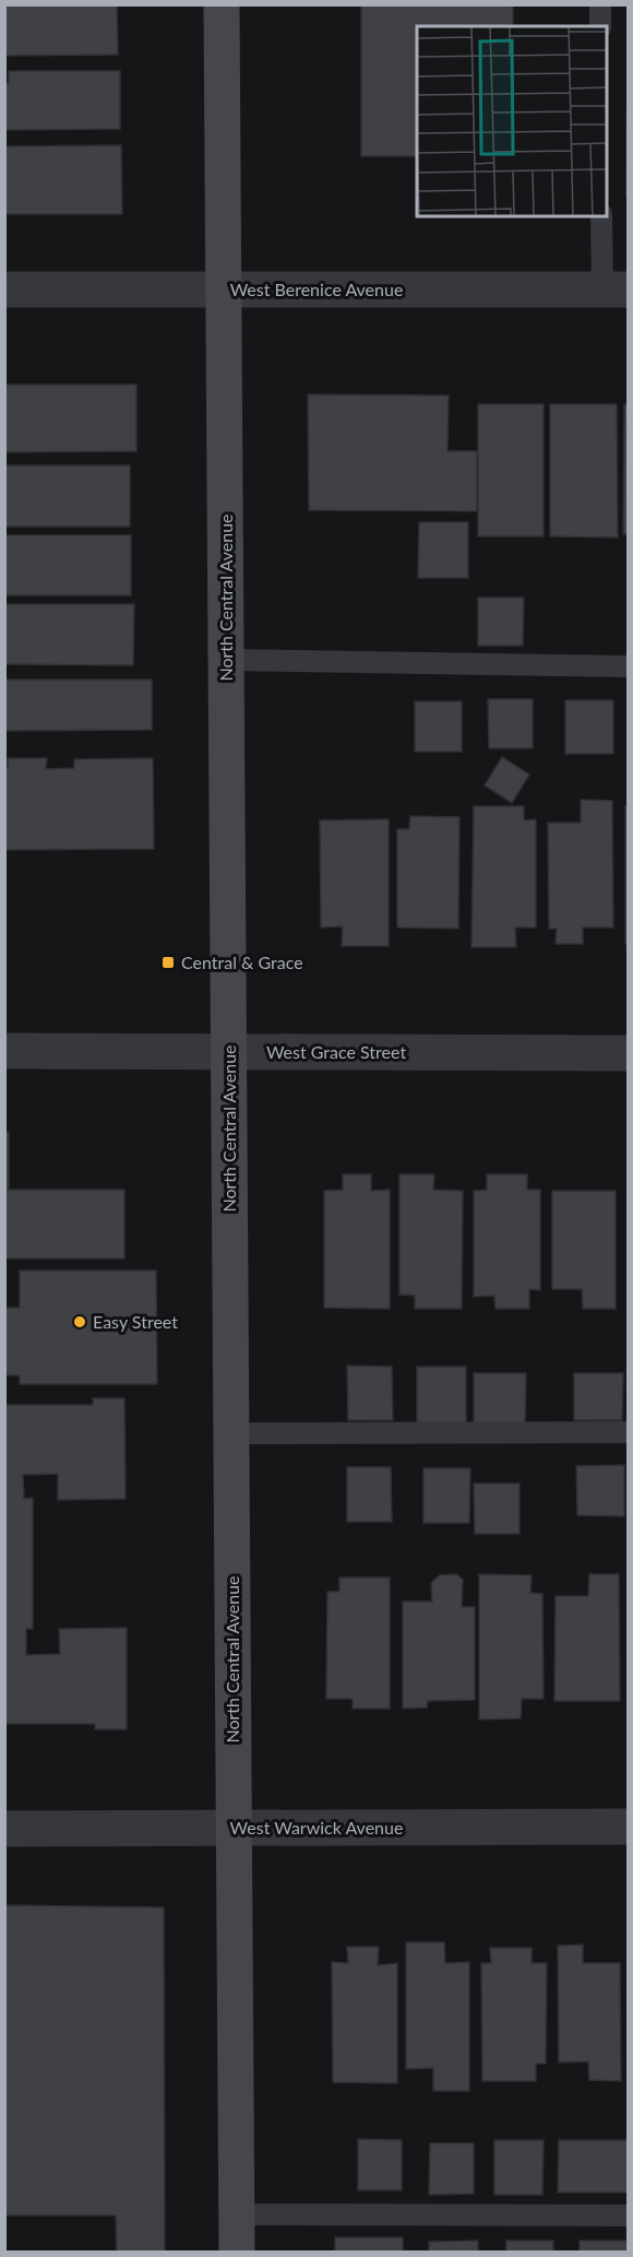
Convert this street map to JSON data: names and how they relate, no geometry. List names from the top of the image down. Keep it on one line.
{"streets":{"main road":["North Central Avenue"],"street":["West Berenice Avenue","West Grace Street","West Warwick Avenue"]},"crossings":[["West Berenice Avenue","North Central Avenue"],["North Central Avenue","West Grace Street"],["North Central Avenue","West Warwick Avenue"]],"places":{"transit":["Central & Grace"],"other":["Easy Street"]}}
